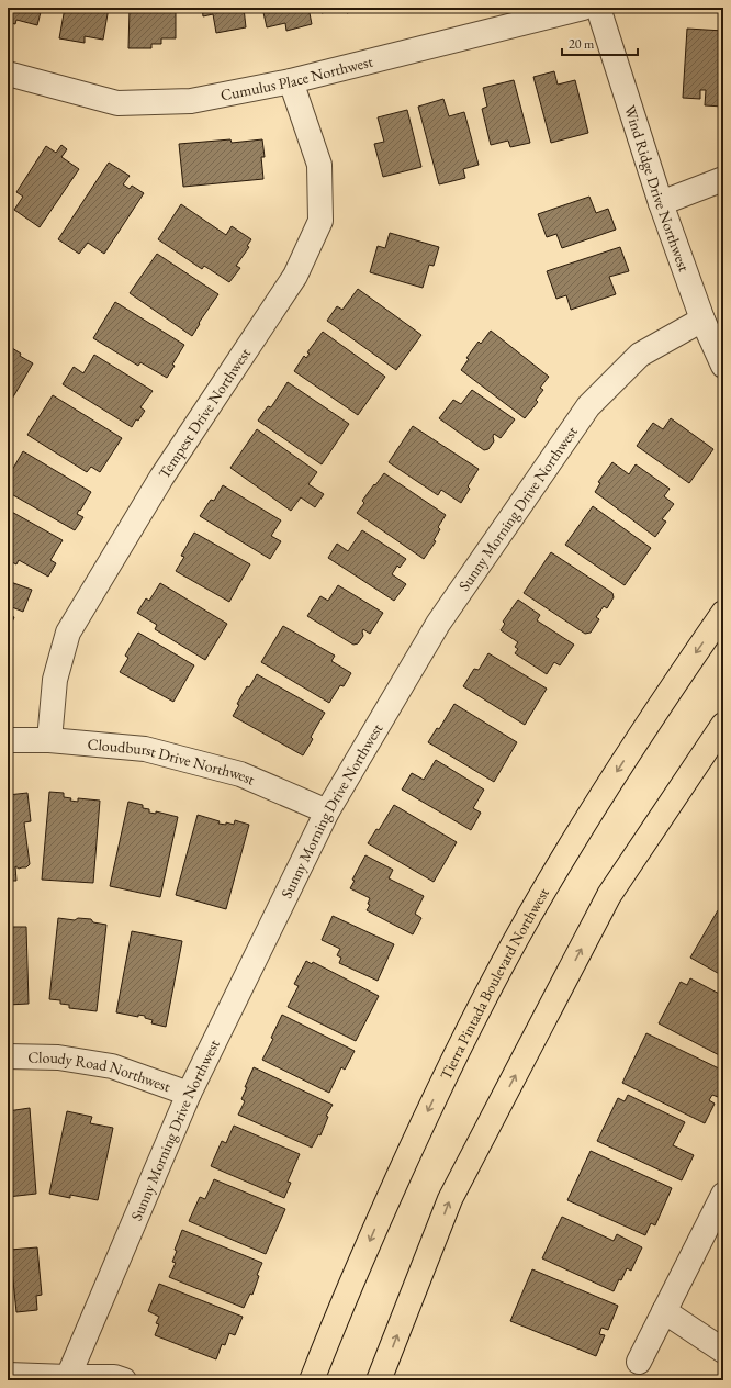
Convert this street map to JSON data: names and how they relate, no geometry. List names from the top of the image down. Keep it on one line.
{"streets":{"main road":["Tierra Pintada Boulevard Northwest"],"street":["Cumulus Place Northwest","Wind Ridge Drive Northwest","Tempest Drive Northwest","Sunny Morning Drive Northwest","Cloudburst Drive Northwest","Cloudy Road Northwest"]},"crossings":[["Cumulus Place Northwest","Tempest Drive Northwest"],["Wind Ridge Drive Northwest","Sunny Morning Drive Northwest"],["Tempest Drive Northwest","Cloudburst Drive Northwest"],["Sunny Morning Drive Northwest","Cloudburst Drive Northwest"],["Sunny Morning Drive Northwest","Cloudy Road Northwest"]],"scale_bar":"20 m"}
